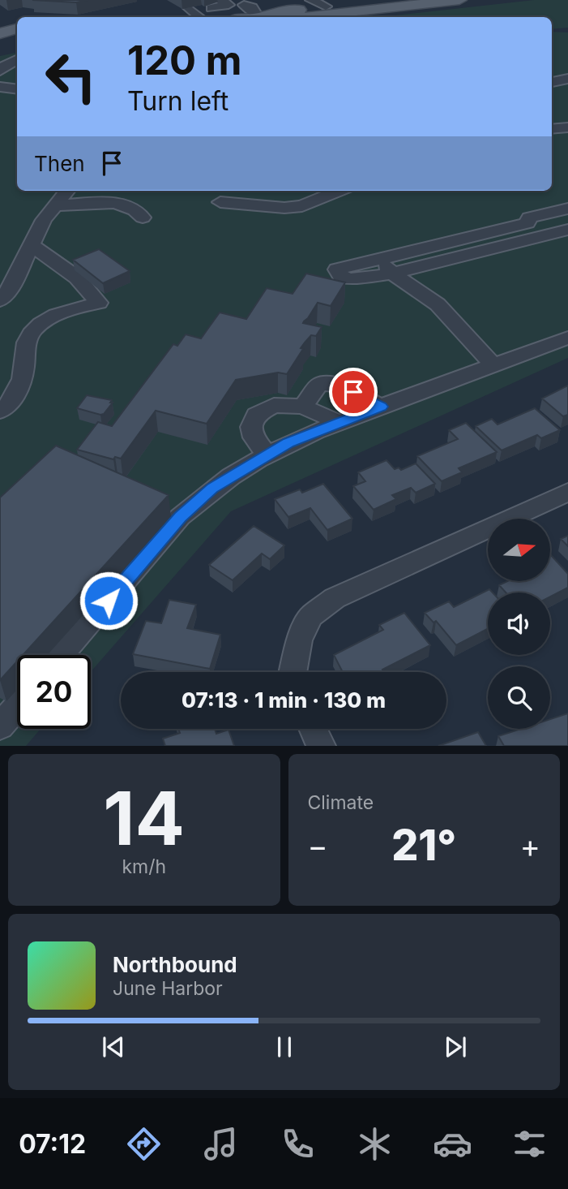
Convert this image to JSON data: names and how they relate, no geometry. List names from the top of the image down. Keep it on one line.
{"north":"right","page":{"turn":["120 m","Turn left"],"then":"Then","limit":"20","trip":"07:13 · 1 min · 130 m","tile":[["14","km/h"],"Climate"],"heat":["−","21°","+"],"song":["Northbound","June Harbor"],"tabs":"07:12"}}
